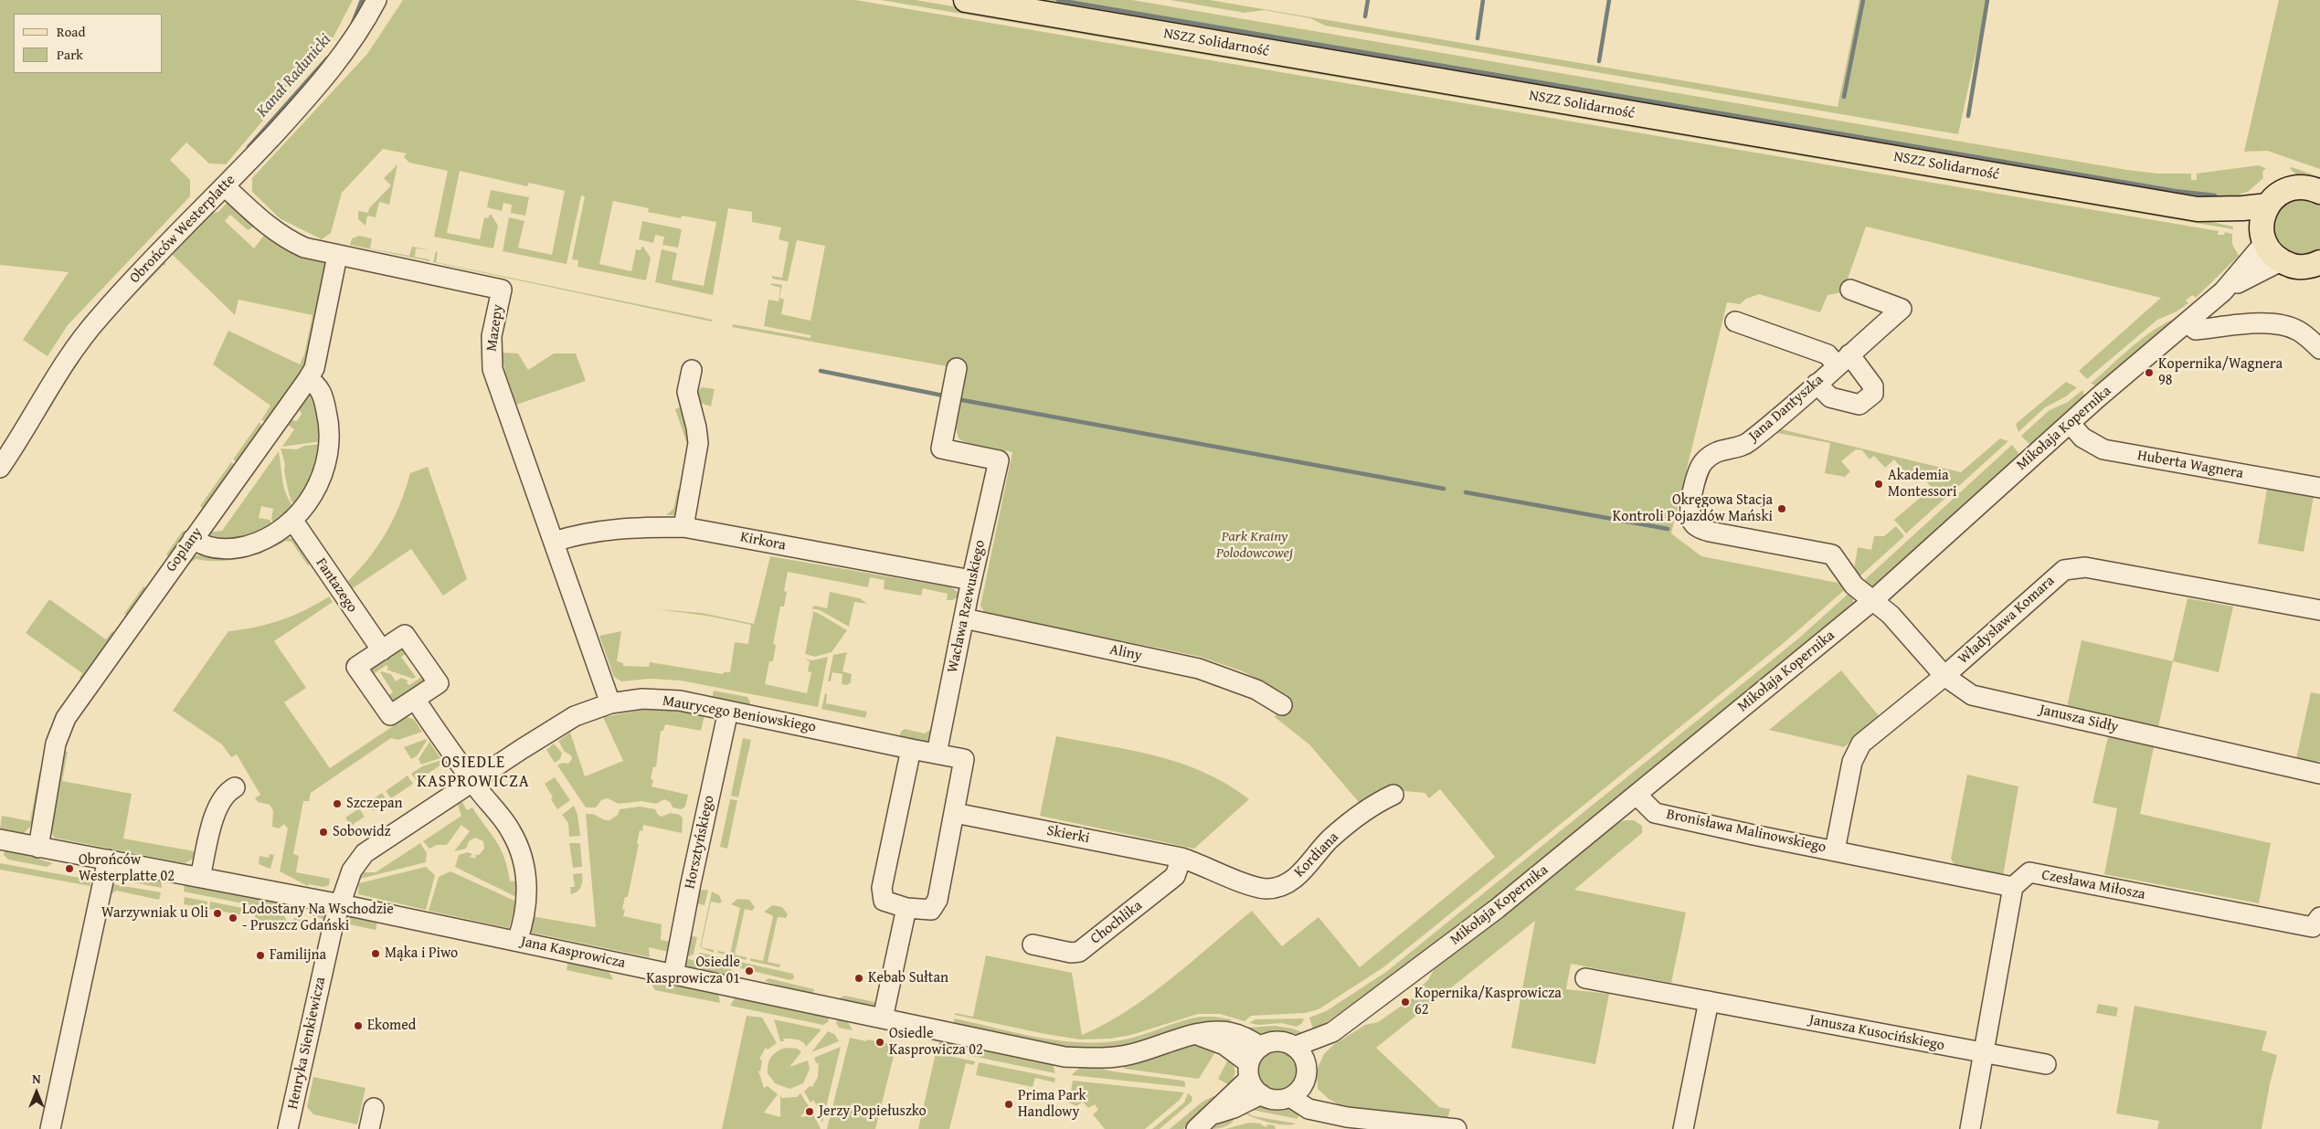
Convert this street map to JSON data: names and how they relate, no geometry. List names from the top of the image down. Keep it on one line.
{"streets":{"main road":["NSZZ Solidarność","Mikołaja Kopernika"],"street":["Obrońców Westerplatte","Mazepy","Jana Dantyszka","Huberta Wagnera","Kirkora","Goplany","Fantazego","Wacława Rzewuskiego","Władysława Komara","Aliny","Maurycego Beniowskiego","Janusza Sidły","Bronisława Malinowskiego","Skierki","Horsztyńskiego","Kordiana","Czesława Miłosza","Chochlika","Jana Kasprowicza","Janusza Kusocińskiego","Henryka Sienkiewicza"]},"crossings":[["NSZZ Solidarność","Mikołaja Kopernika"],["Obrońców Westerplatte","Mazepy"],["Mazepy","Kirkora"],["Mazepy","Goplany"],["Mazepy","Maurycego Beniowskiego"],["Jana Dantyszka","Mikołaja Kopernika"],["Jana Dantyszka","Janusza Sidły"],["Mikołaja Kopernika","Huberta Wagnera"],["Mikołaja Kopernika","Janusza Sidły"],["Mikołaja Kopernika","Bronisława Malinowskiego"],["Mikołaja Kopernika","Jana Kasprowicza"],["Kirkora","Wacława Rzewuskiego"],["Goplany","Jana Kasprowicza"],["Wacława Rzewuskiego","Aliny"],["Władysława Komara","Janusza Sidły"],["Władysława Komara","Bronisława Malinowskiego"],["Maurycego Beniowskiego","Horsztyńskiego"],["Maurycego Beniowskiego","Jana Kasprowicza"],["Maurycego Beniowskiego","Henryka Sienkiewicza"],["Bronisława Malinowskiego","Czesława Miłosza"],["Skierki","Kordiana"],["Skierki","Chochlika"],["Horsztyńskiego","Jana Kasprowicza"],["Kordiana","Chochlika"],["Jana Kasprowicza","Henryka Sienkiewicza"]],"districts":["OSIEDLE KASPROWICZA"],"water":["Kanał Radunicki"],"parks":["Park Krainy Polodowcowej"],"places":["Kopernika/Wagnera 98","Akademia Montessori","Okręgowa Stacja Kontroli Pojazdów Mański","Szczepan","Sobowidz","Obrońców Westerplatte 02","Warzywniak u Oli","Lodostany Na Wschodzie - Pruszcz Gdański","Mąka i Piwo","Familijna","Osiedle Kasprowicza 01","Kebab Sułtan","Kopernika/Kasprowicza 62","Ekomed","Osiedle Kasprowicza 02","Prima Park Handlowy","Jerzy Popiełuszko"],"legend":["Road","Park"],"north":"top"}
